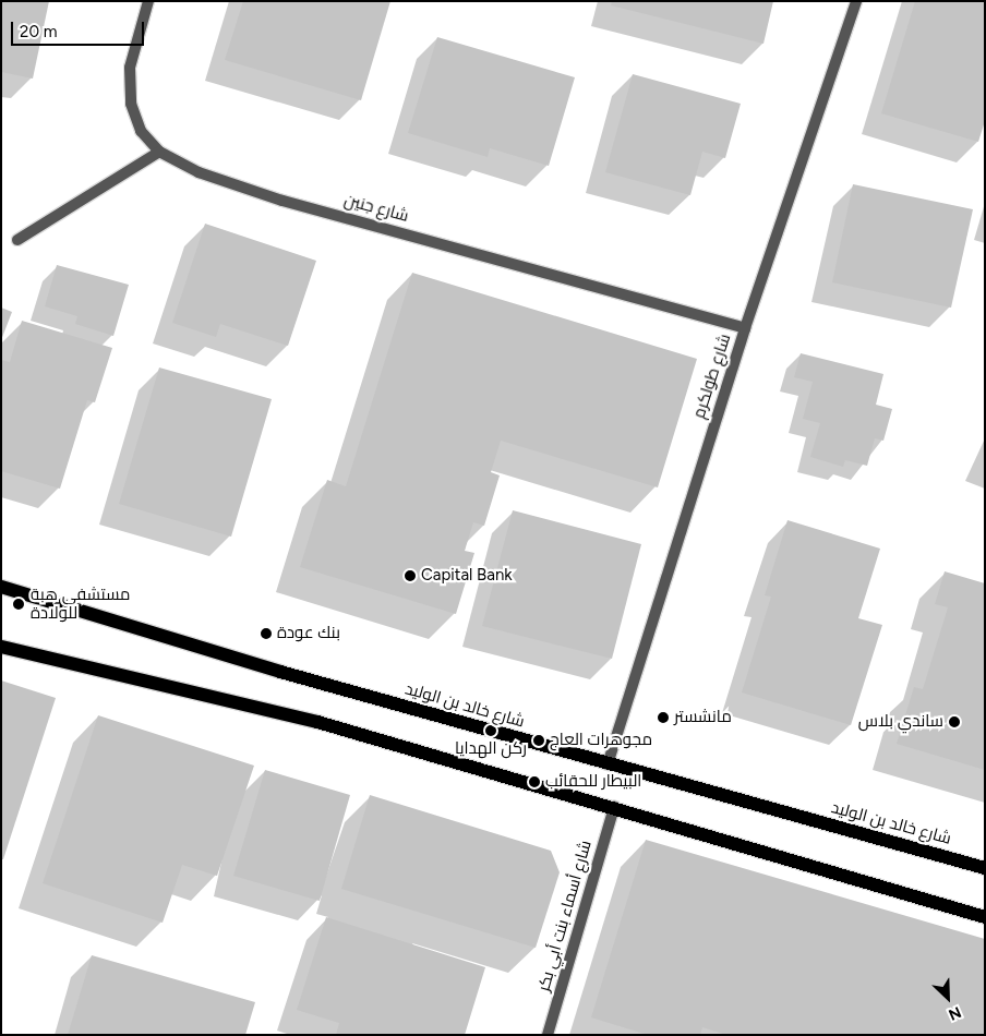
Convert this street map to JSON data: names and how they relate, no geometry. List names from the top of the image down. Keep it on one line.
{"streets":{"main road":["شارع خالد بن الوليد"],"street":["شارع جنين","شارع طولكرم","شارع أسماء بنت أبي بكر"]},"crossings":[["شارع جنين","شارع طولكرم"],["شارع طولكرم","شارع خالد بن الوليد"]],"places":["Capital Bank","مستشفى هبة للولادة","بنك عودة","مانشستر","ساندي بلاس","ركن الهدايا","مجوهرات العاج","البيطار للحقائب"],"scale_bar":"20 m","north":"bottom right"}
